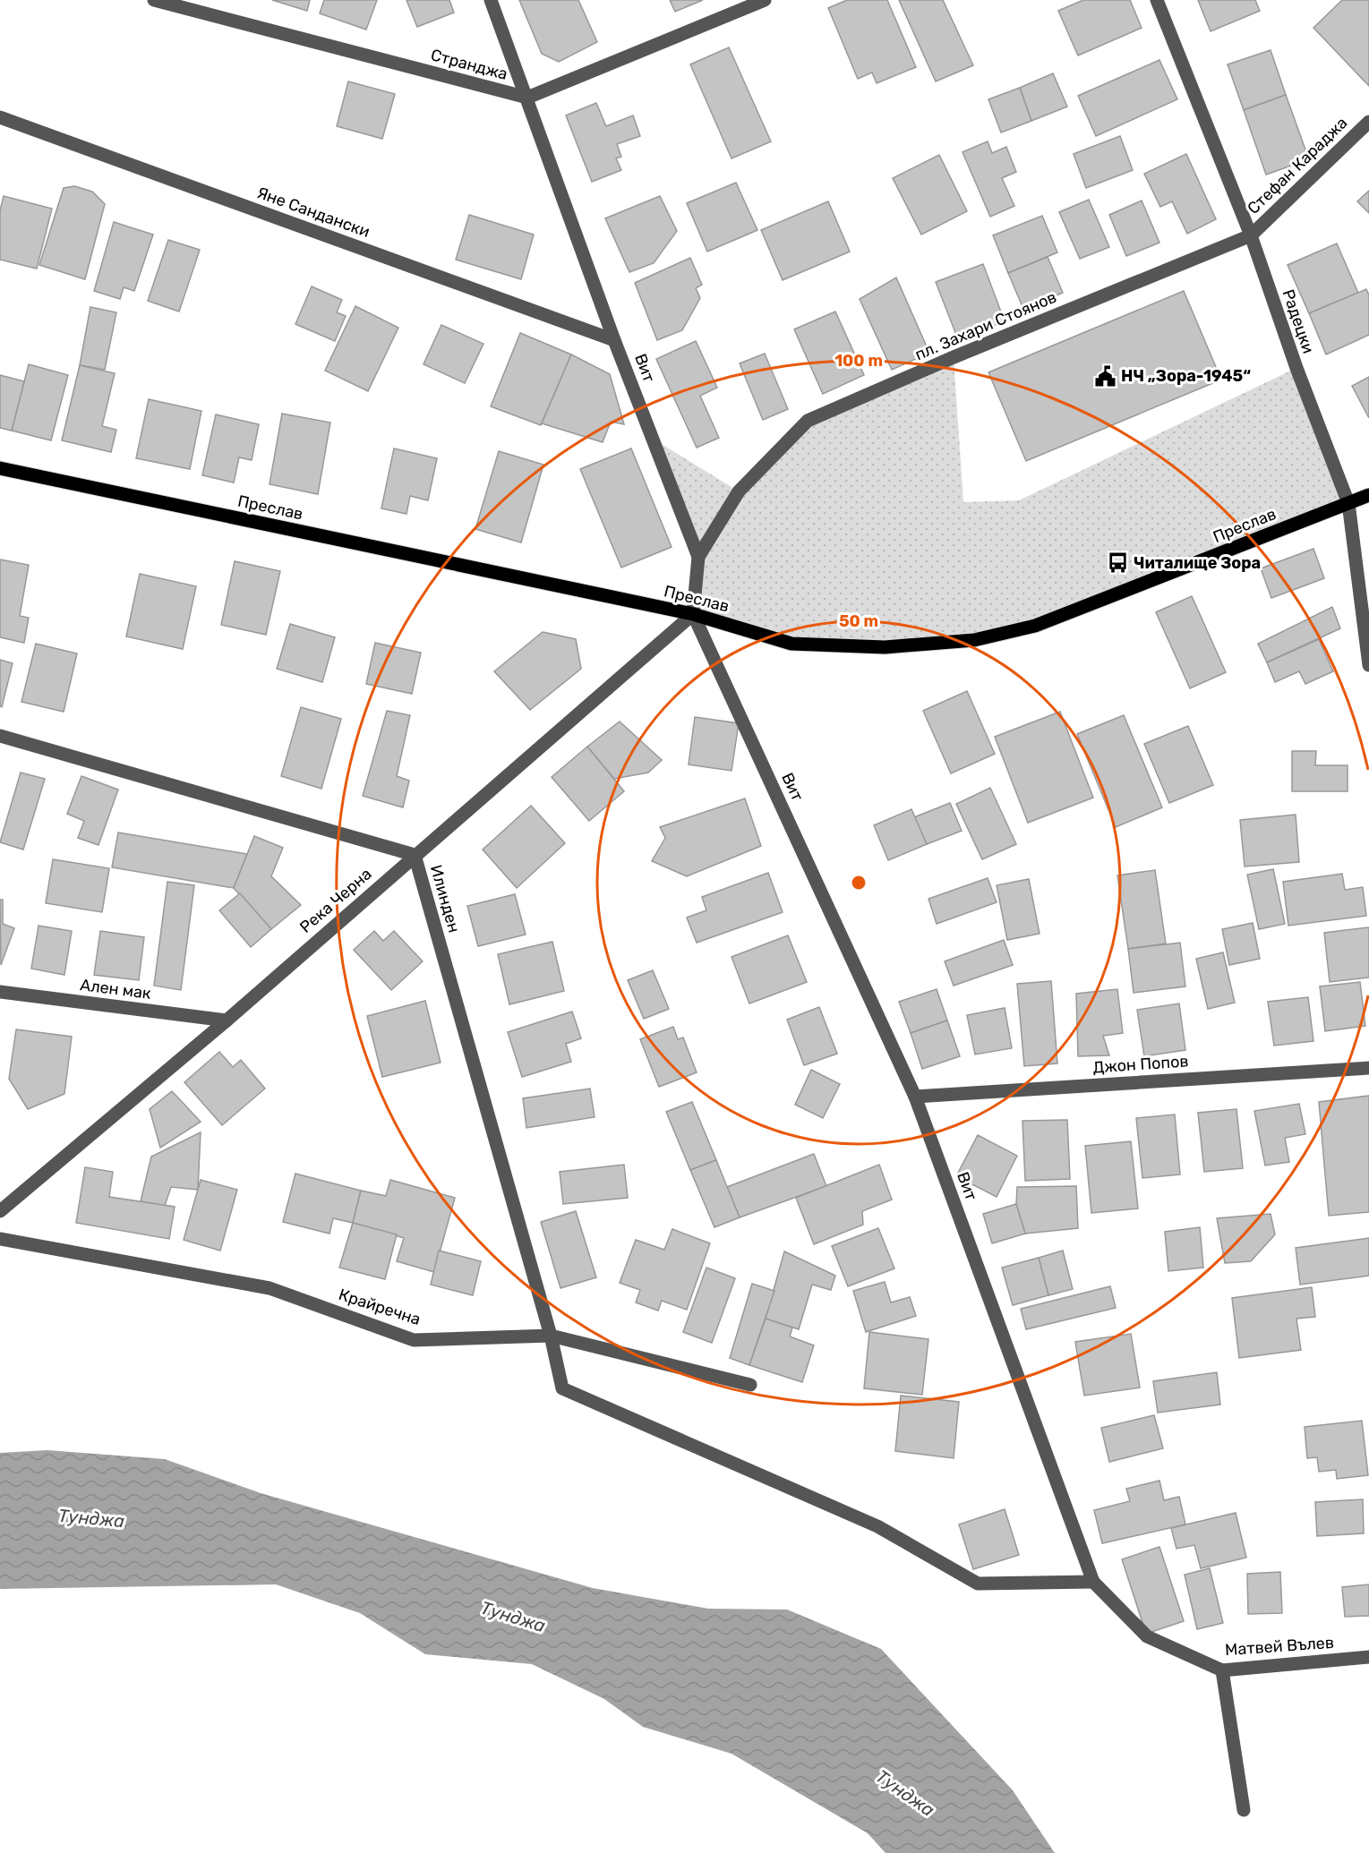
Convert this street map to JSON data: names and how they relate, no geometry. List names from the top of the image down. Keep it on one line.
{"streets":{"main road":["Преслав"],"street":["Странджа","Стефан Караджа","Яне Сандански","Радецки","пл. Захари Стоянов","Вит","Илинден","Река Черна","Ален мак","Джон Попов","Крайречна","Матвей Вълев"]},"crossings":[["Странджа","Вит"],["Стефан Караджа","Радецки"],["Стефан Караджа","пл. Захари Стоянов"],["Яне Сандански","Вит"],["Радецки","пл. Захари Стоянов"],["Радецки","Преслав"],["пл. Захари Стоянов","Вит"],["Вит","Преслав"],["Вит","Илинден"],["Вит","Река Черна"],["Вит","Джон Попов"],["Вит","Матвей Вълев"],["Преслав","Река Черна"],["Илинден","Река Черна"],["Илинден","Крайречна"],["Илинден","Матвей Вълев"],["Река Черна","Ален мак"]],"water":["Тунджа"],"places":{"public building":["НЧ „Зора-1945“"],"bus stop":["Читалище Зора"]},"rings":["100 m","50 m"]}
